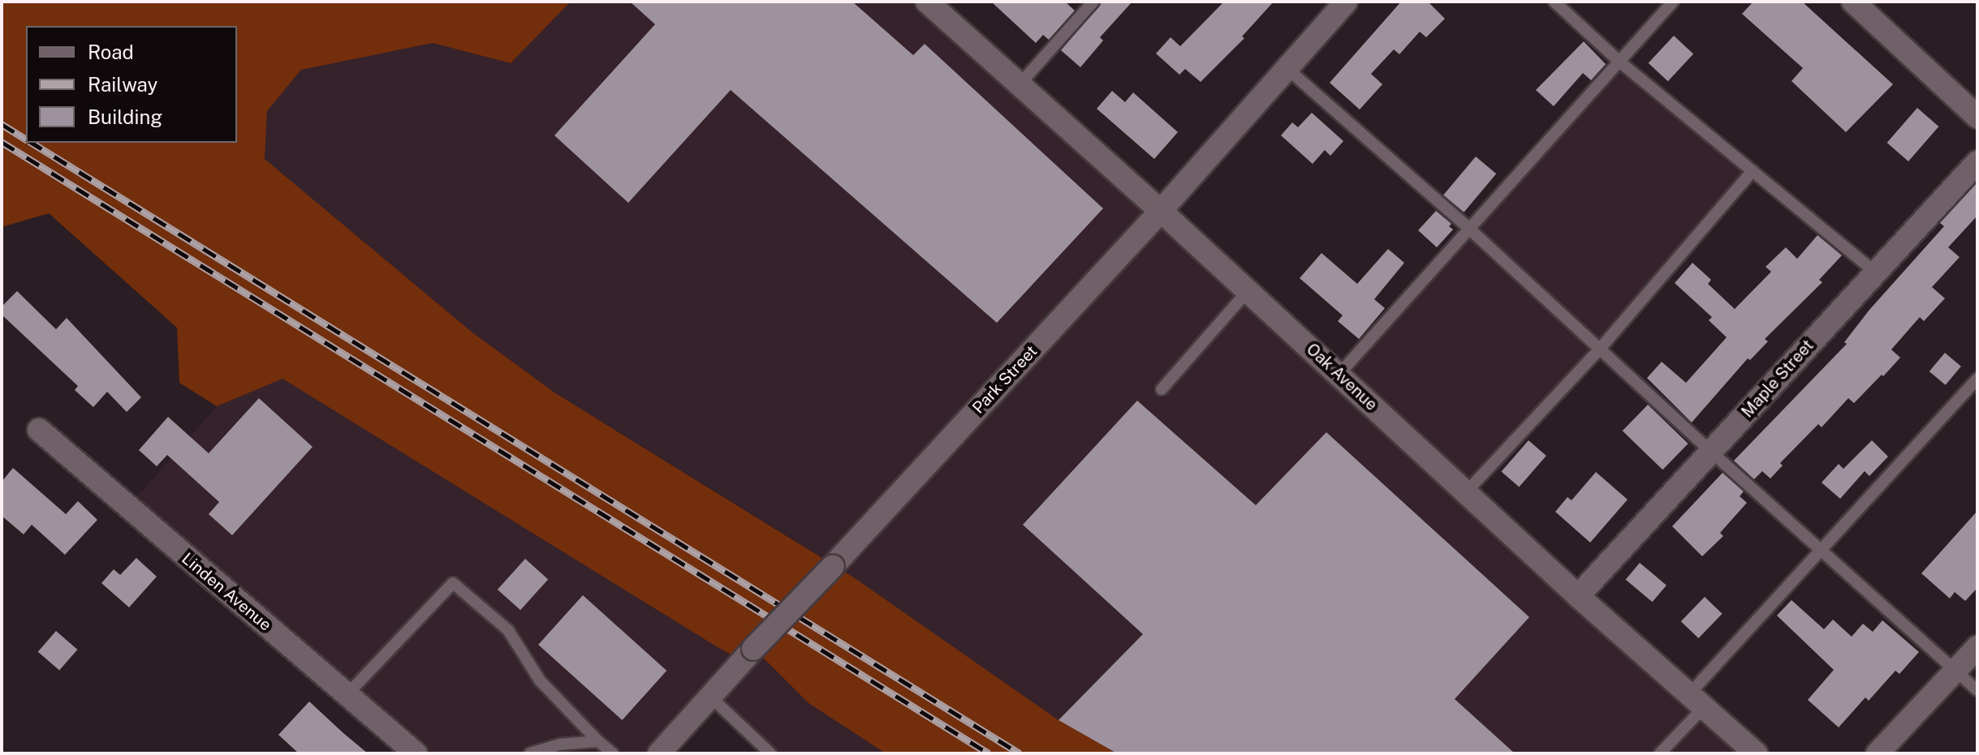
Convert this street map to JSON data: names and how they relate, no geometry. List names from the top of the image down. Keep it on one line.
{"streets":{"street":["Oak Avenue","Maple Street","Park Street","Linden Avenue"]},"crossings":[["Oak Avenue","Maple Street"],["Oak Avenue","Park Street"]],"legend":["Road","Railway","Building"]}
